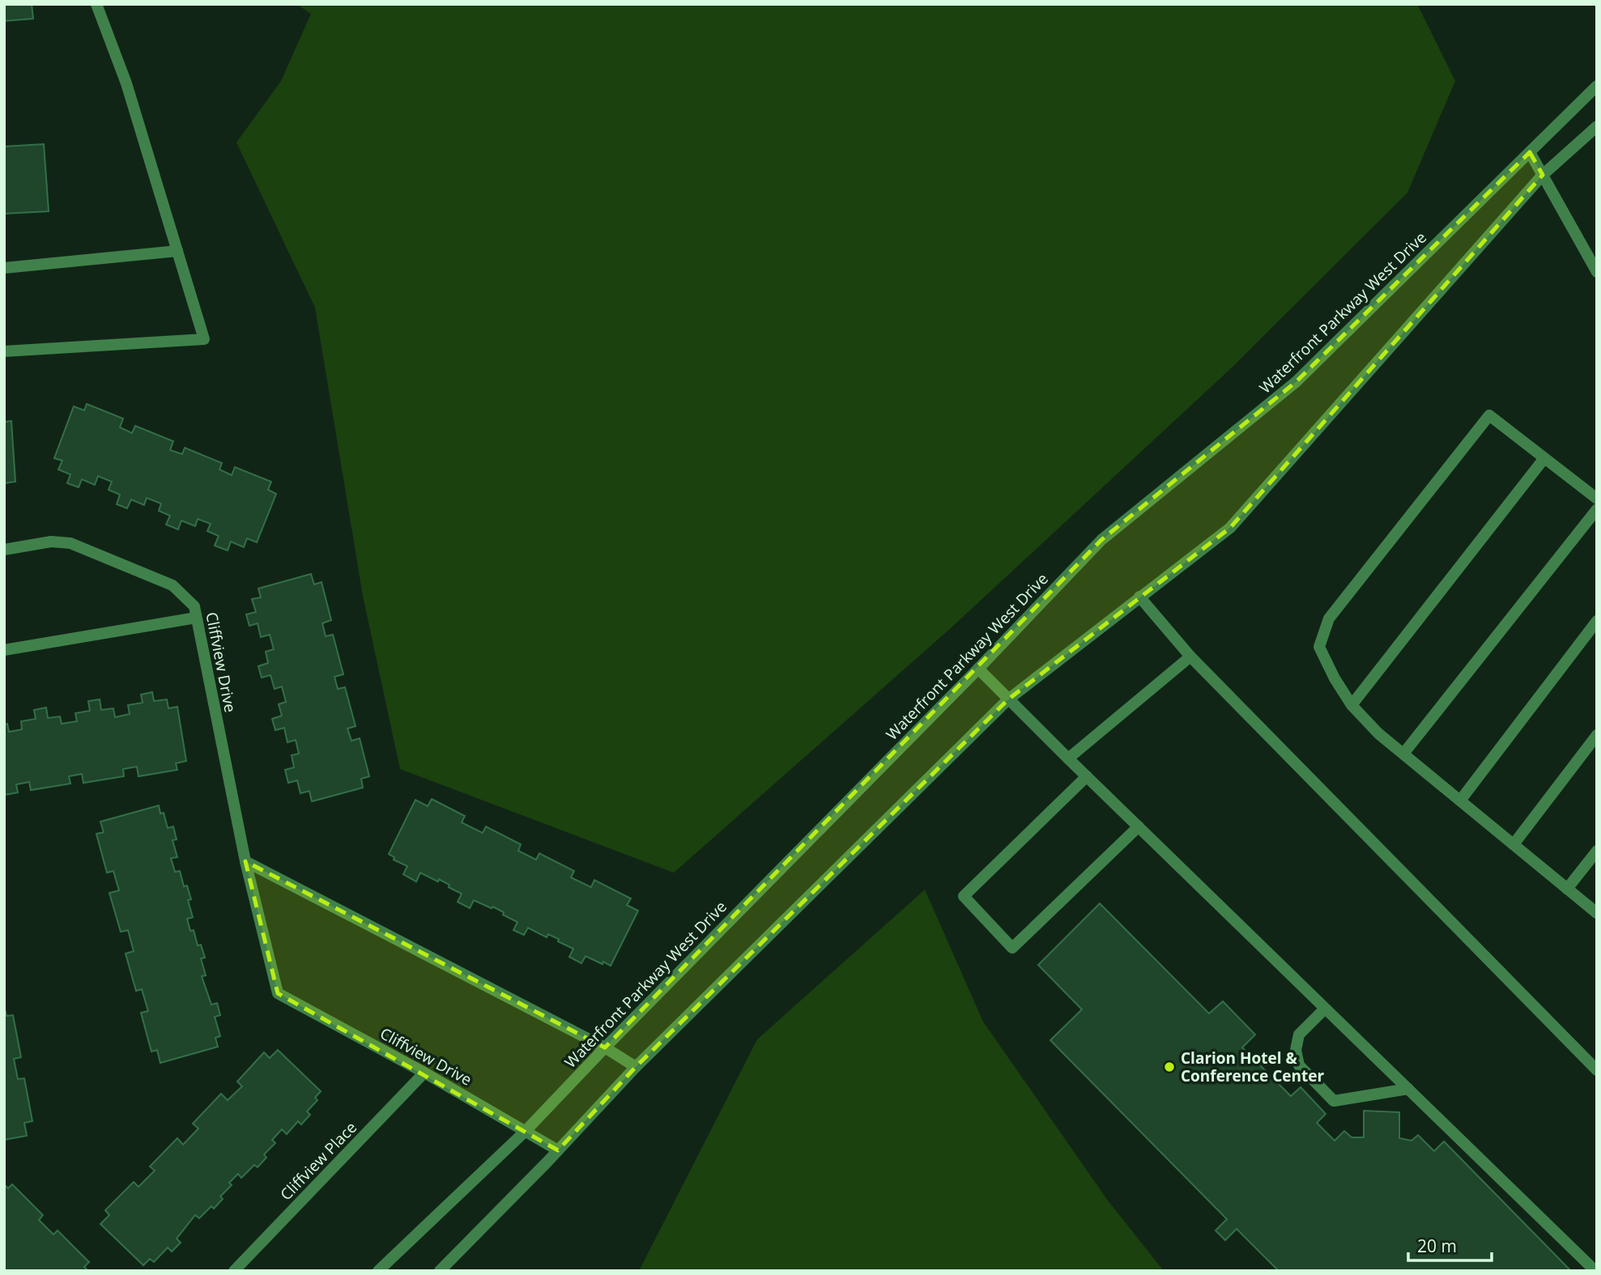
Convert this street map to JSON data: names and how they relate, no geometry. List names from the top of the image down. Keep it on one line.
{"streets":{"street":["Waterfront Parkway West Drive","Cliffview Drive","Cliffview Place"]},"crossings":[["Waterfront Parkway West Drive","Cliffview Drive"],["Cliffview Drive","Cliffview Place"]],"places":["Clarion Hotel & Conference Center"],"scale_bar":"20 m"}
